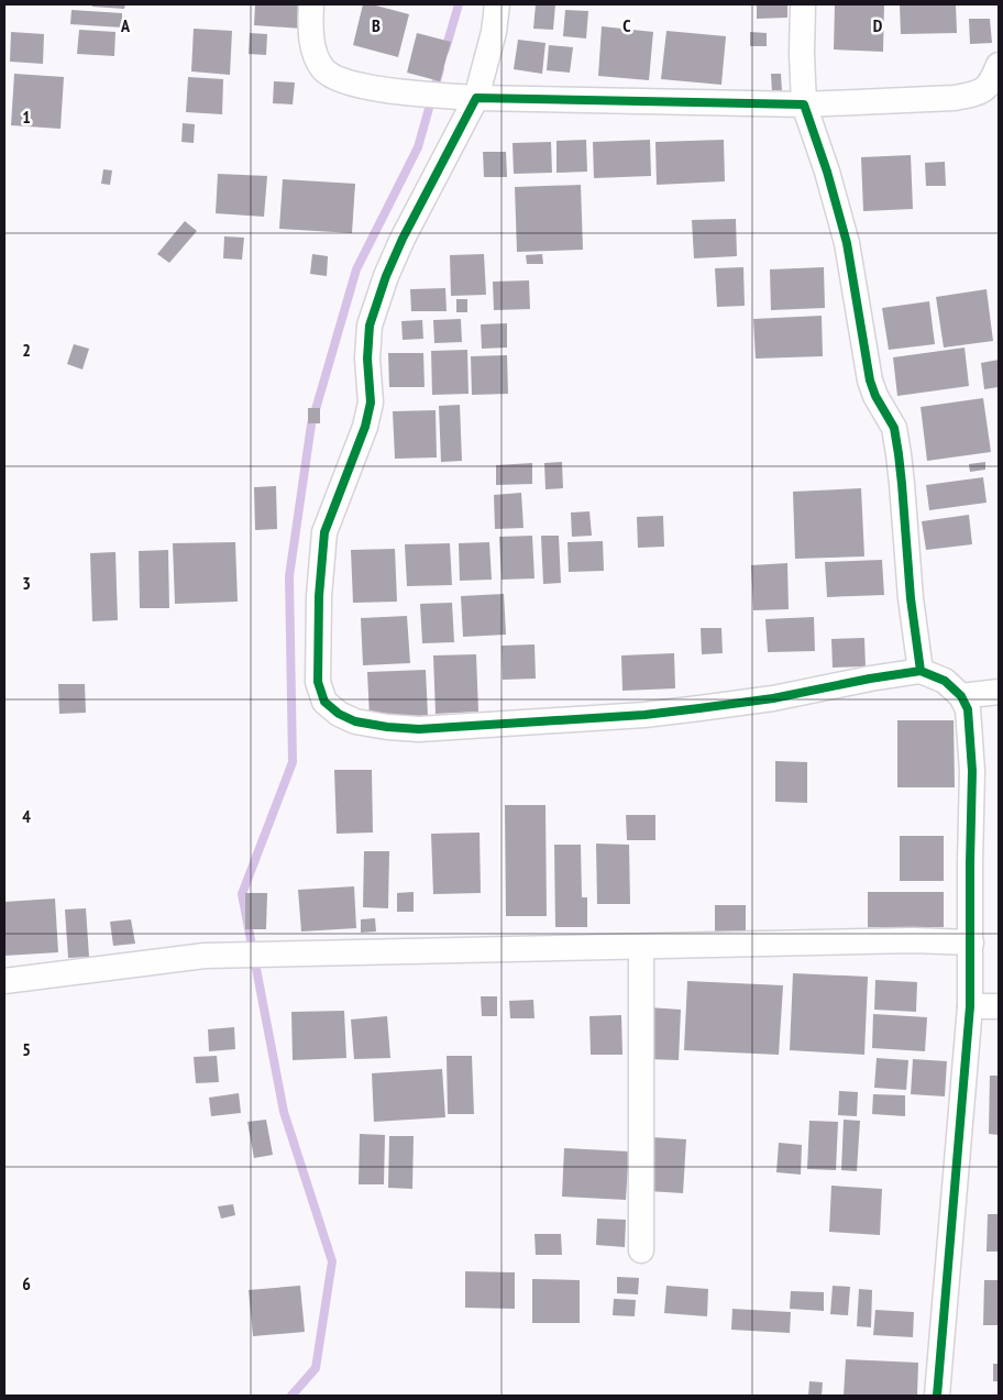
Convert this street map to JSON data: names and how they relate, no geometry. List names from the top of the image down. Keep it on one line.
{"grid":{"columns":["A","B","C","D"],"rows":["1","2","3","4","5","6"]}}
